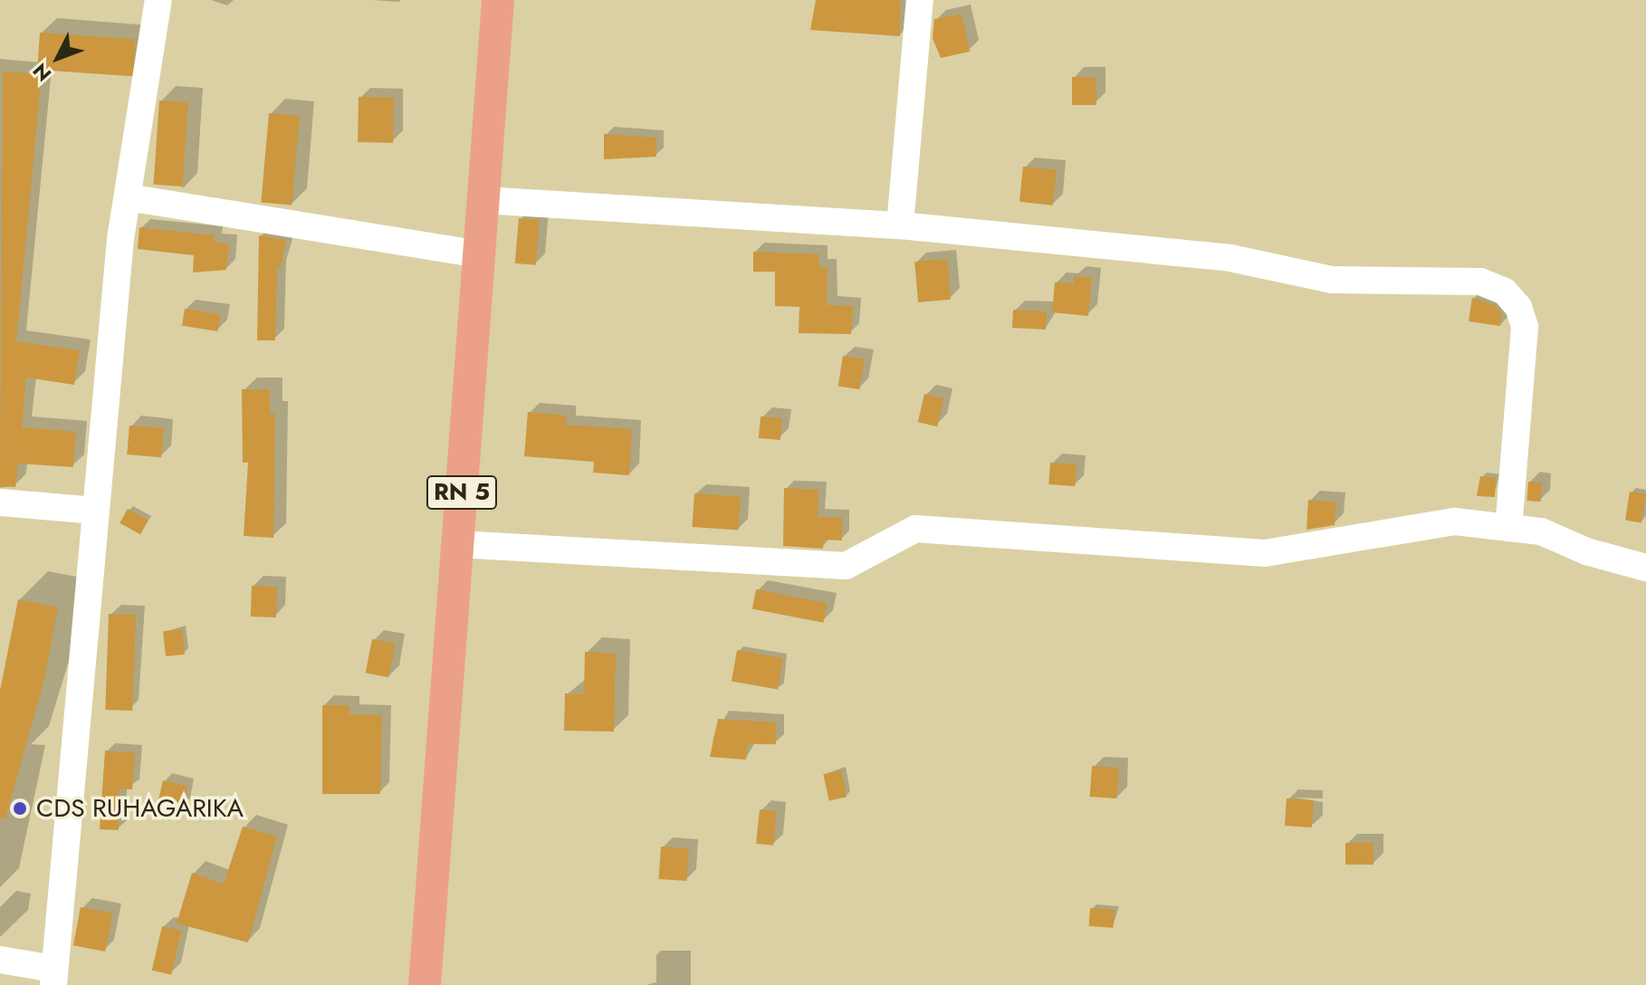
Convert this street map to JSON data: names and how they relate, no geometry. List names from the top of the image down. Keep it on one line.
{"streets":{"main road":["RN 5"]},"places":["CDS RUHAGARIKA"],"north":"bottom left"}
